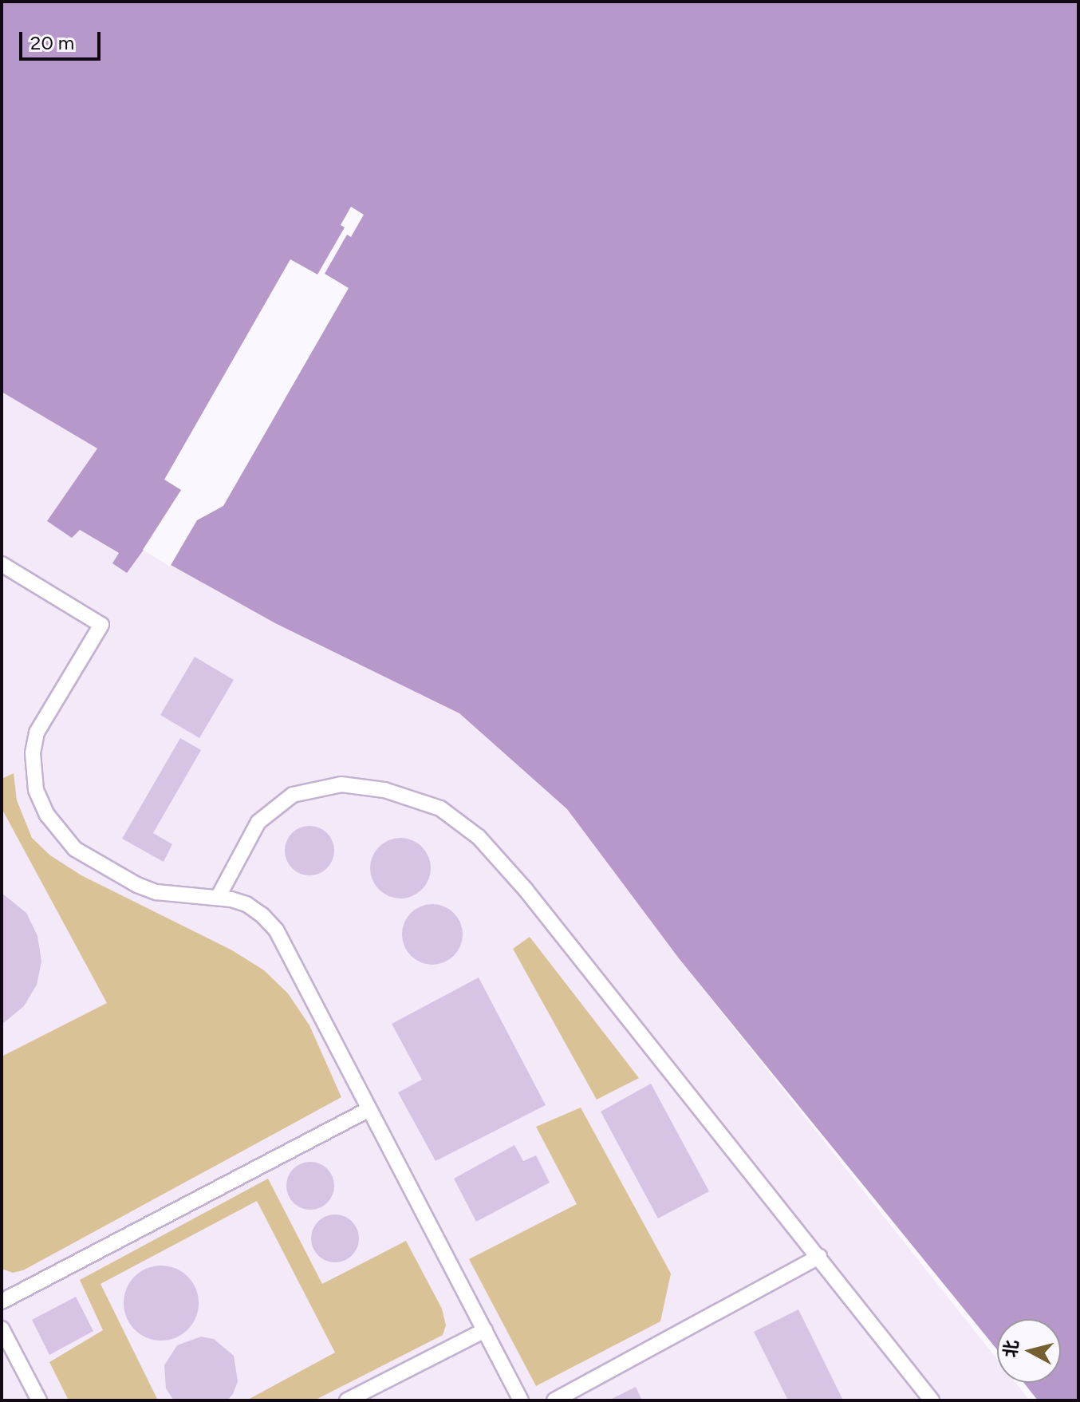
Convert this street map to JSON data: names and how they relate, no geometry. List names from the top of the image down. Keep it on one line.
{"scale_bar":"20 m","north":"left"}
